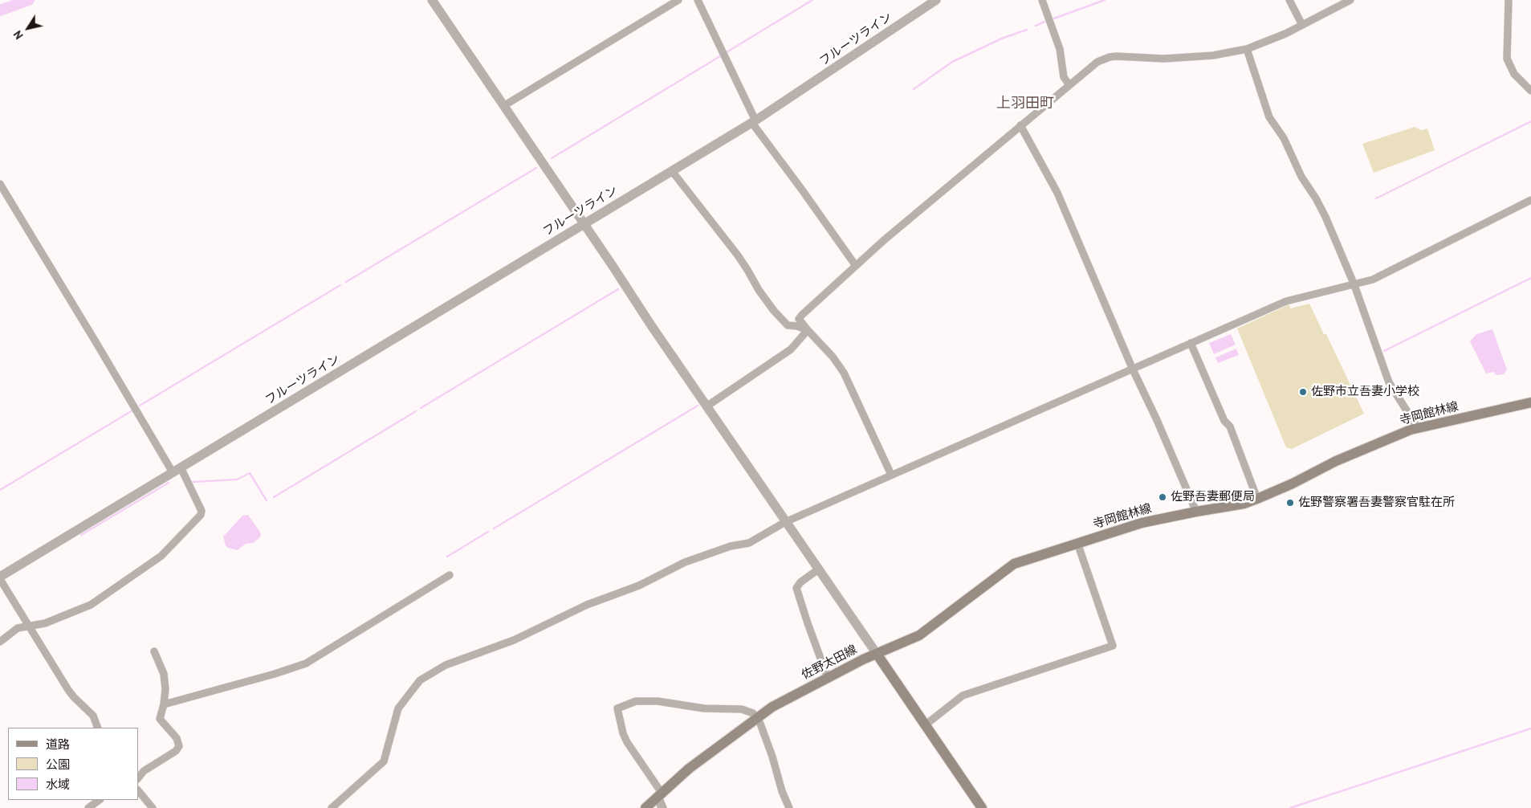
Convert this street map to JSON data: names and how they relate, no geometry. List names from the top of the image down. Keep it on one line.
{"streets":{"main road":["寺岡館林線","佐野太田線"],"street":["フルーツライン"]},"crossings":[["寺岡館林線","佐野太田線"]],"districts":["上羽田町"],"places":["佐野市立吾妻小学校","佐野吾妻郵便局","佐野警察署吾妻警察官駐在所"],"legend":["道路","公園","水域"],"north":"bottom left"}
